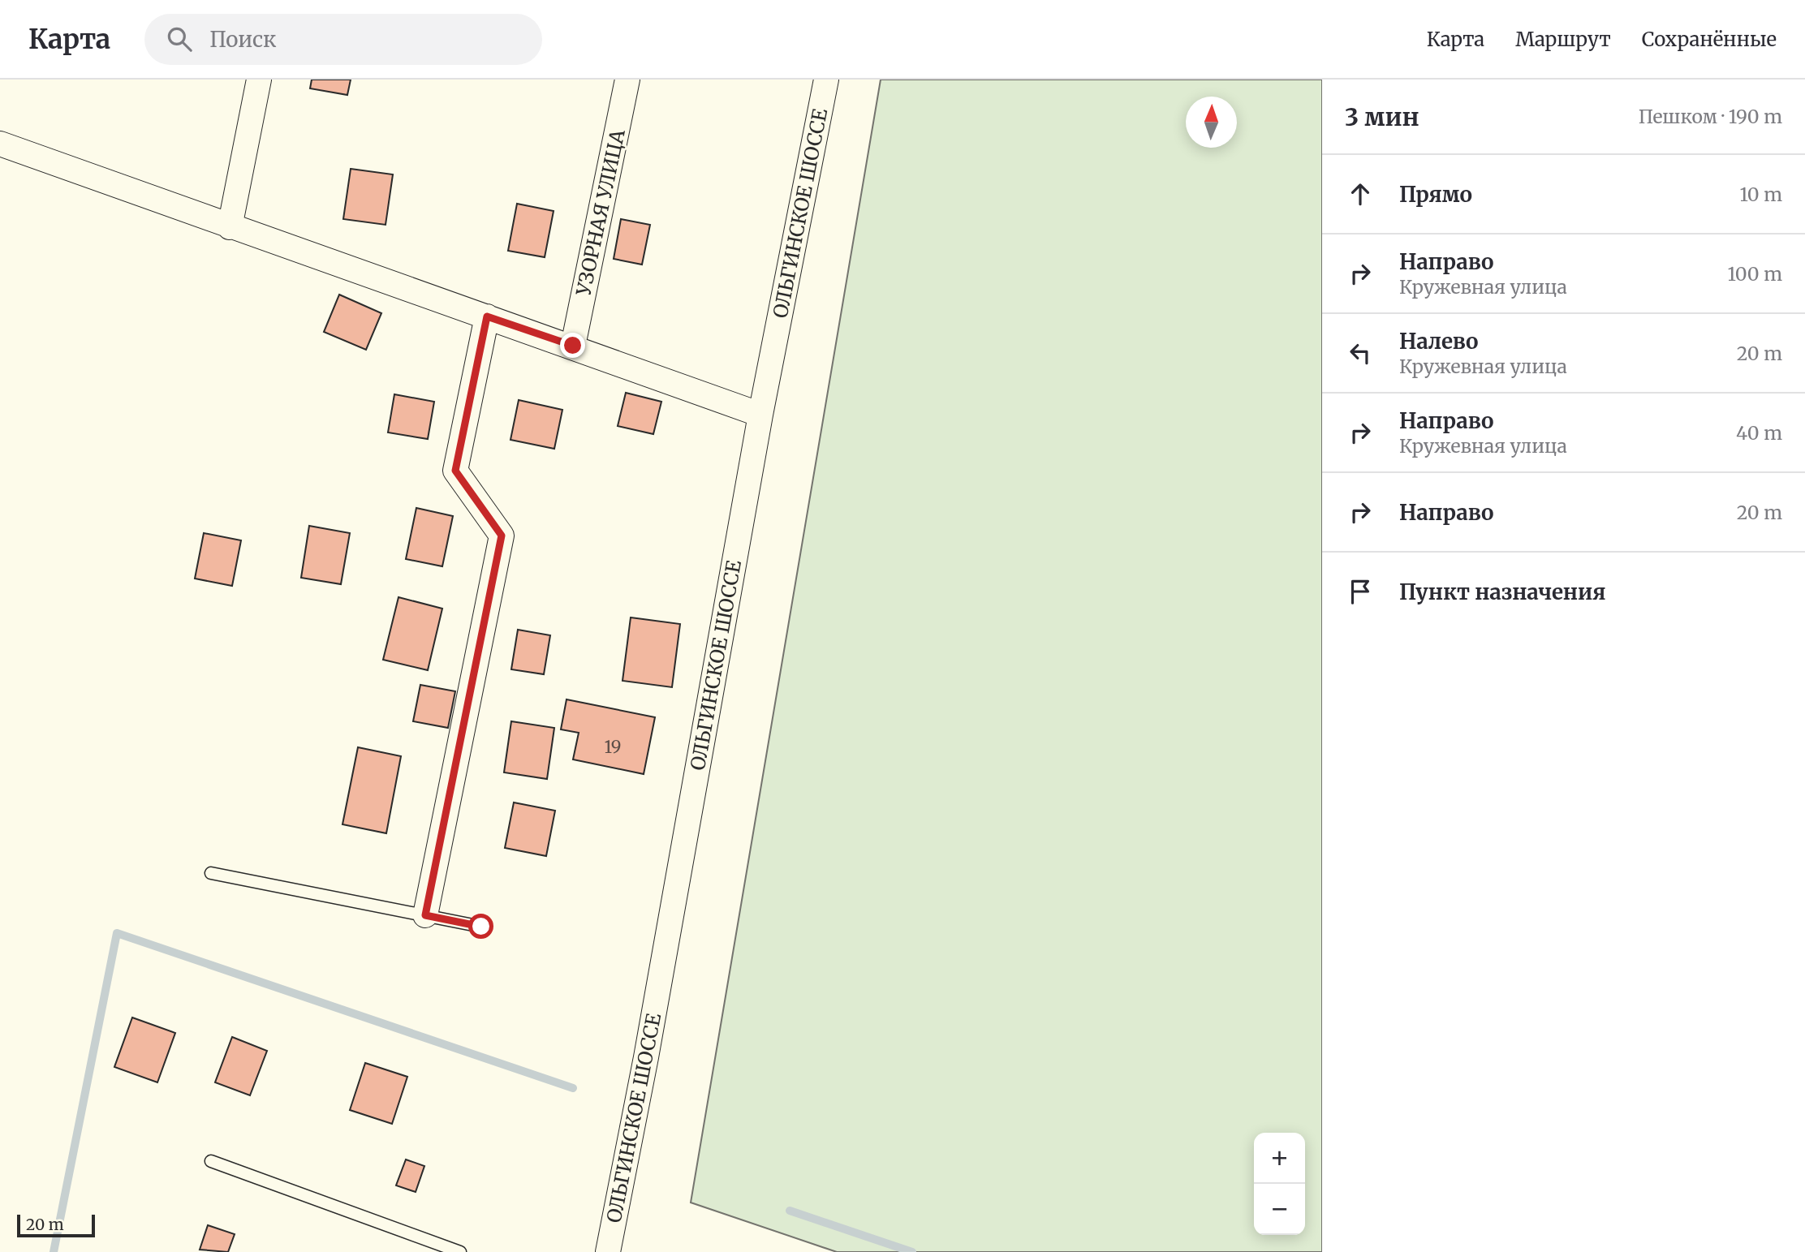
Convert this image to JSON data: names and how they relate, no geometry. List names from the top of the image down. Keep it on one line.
{"streets":{"street":["УЗОРНАЯ УЛИЦА","ОЛЬГИНСКОЕ ШОССЕ"]},"house_numbers":["19"],"scale_bar":"20 m","north":"top","page":{"header":"Карта","search":"Поиск","nav":["Карта","Маршрут","Сохранённые"],"heading":["3 мин","Пешком · 190 m"],"list":[["Прямо","10 m"],["Направо","Кружевная улица","100 m"],["Налево","Кружевная улица","20 m"],["Направо","Кружевная улица","40 m"],["Направо","20 m"],"Пункт назначения"],"map_buttons":["+","−"],"scale":"20 m"}}
